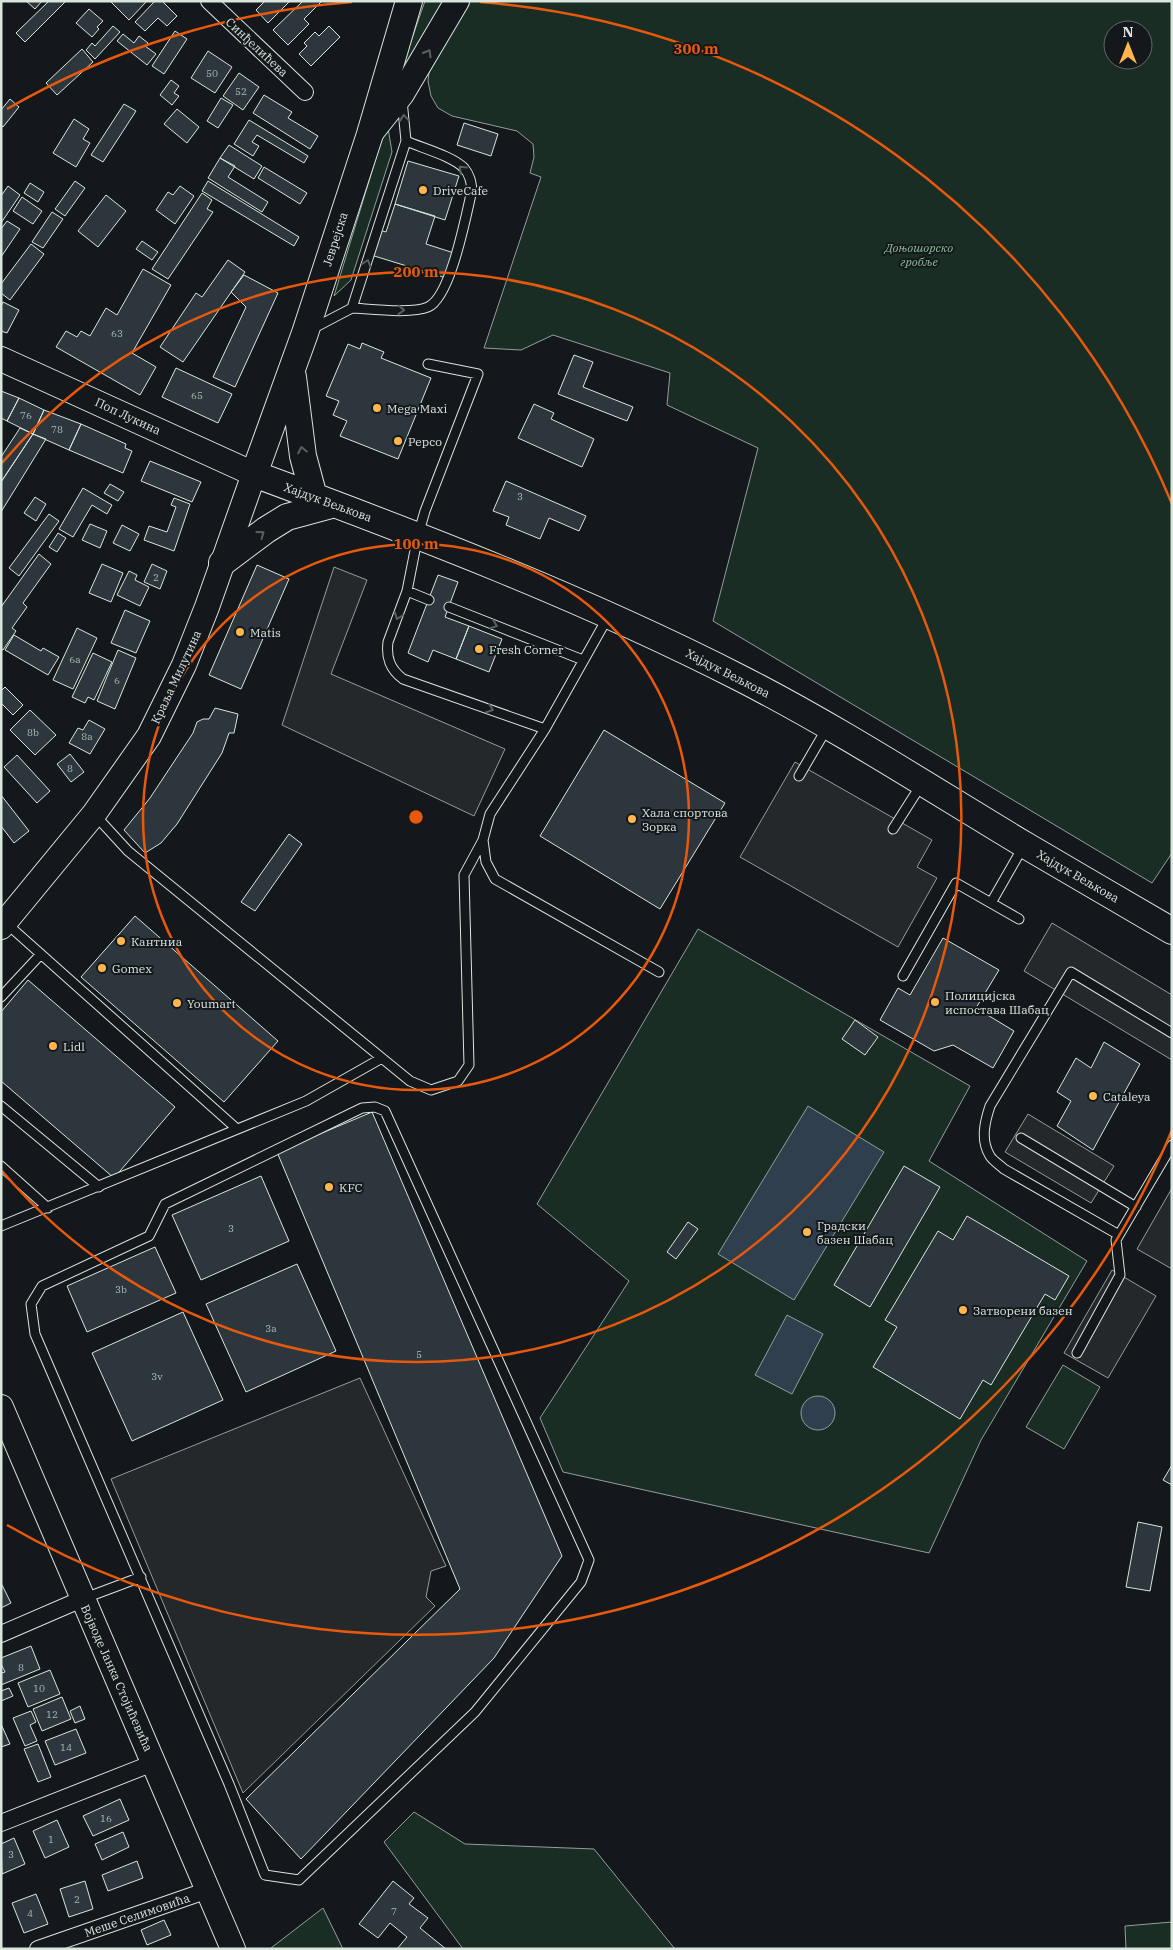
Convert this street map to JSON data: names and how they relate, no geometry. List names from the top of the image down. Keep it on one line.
{"streets":{"main road":["Јеврејска","Хајдук Вељкова"],"street":["Синђелићева","Поп Лукина","Краља Милутина","Војводе Јанка Стојићевића","Меше Селимовића"]},"crossings":[["Јеврејска","Поп Лукина"],["Јеврејска","Хајдук Вељкова"],["Јеврејска","Краља Милутина"],["Поп Лукина","Хајдук Вељкова"],["Поп Лукина","Краља Милутина"],["Хајдук Вељкова","Краља Милутина"],["Војводе Јанка Стојићевића","Меше Селимовића"]],"parks":["Доњошорско гробље"],"places":["DriveCafe","Mega Maxi","Pepco","Matis","Fresh Corner","Хала спортова Зорка","Кантниа","Gomex","Полицијска испостава Шабац","Youmart","Lidl","Cataleya","KFC","Градски базен Шабац","Затворени базен"],"house_numbers":["50","52","63","65","76","78","3","2","6a","6","8b","8a","8","3","3b","3a","5","3v","8","10","12","14","16","1","3","2","7","4"],"north":"top","rings":["300 m","200 m","100 m"]}
